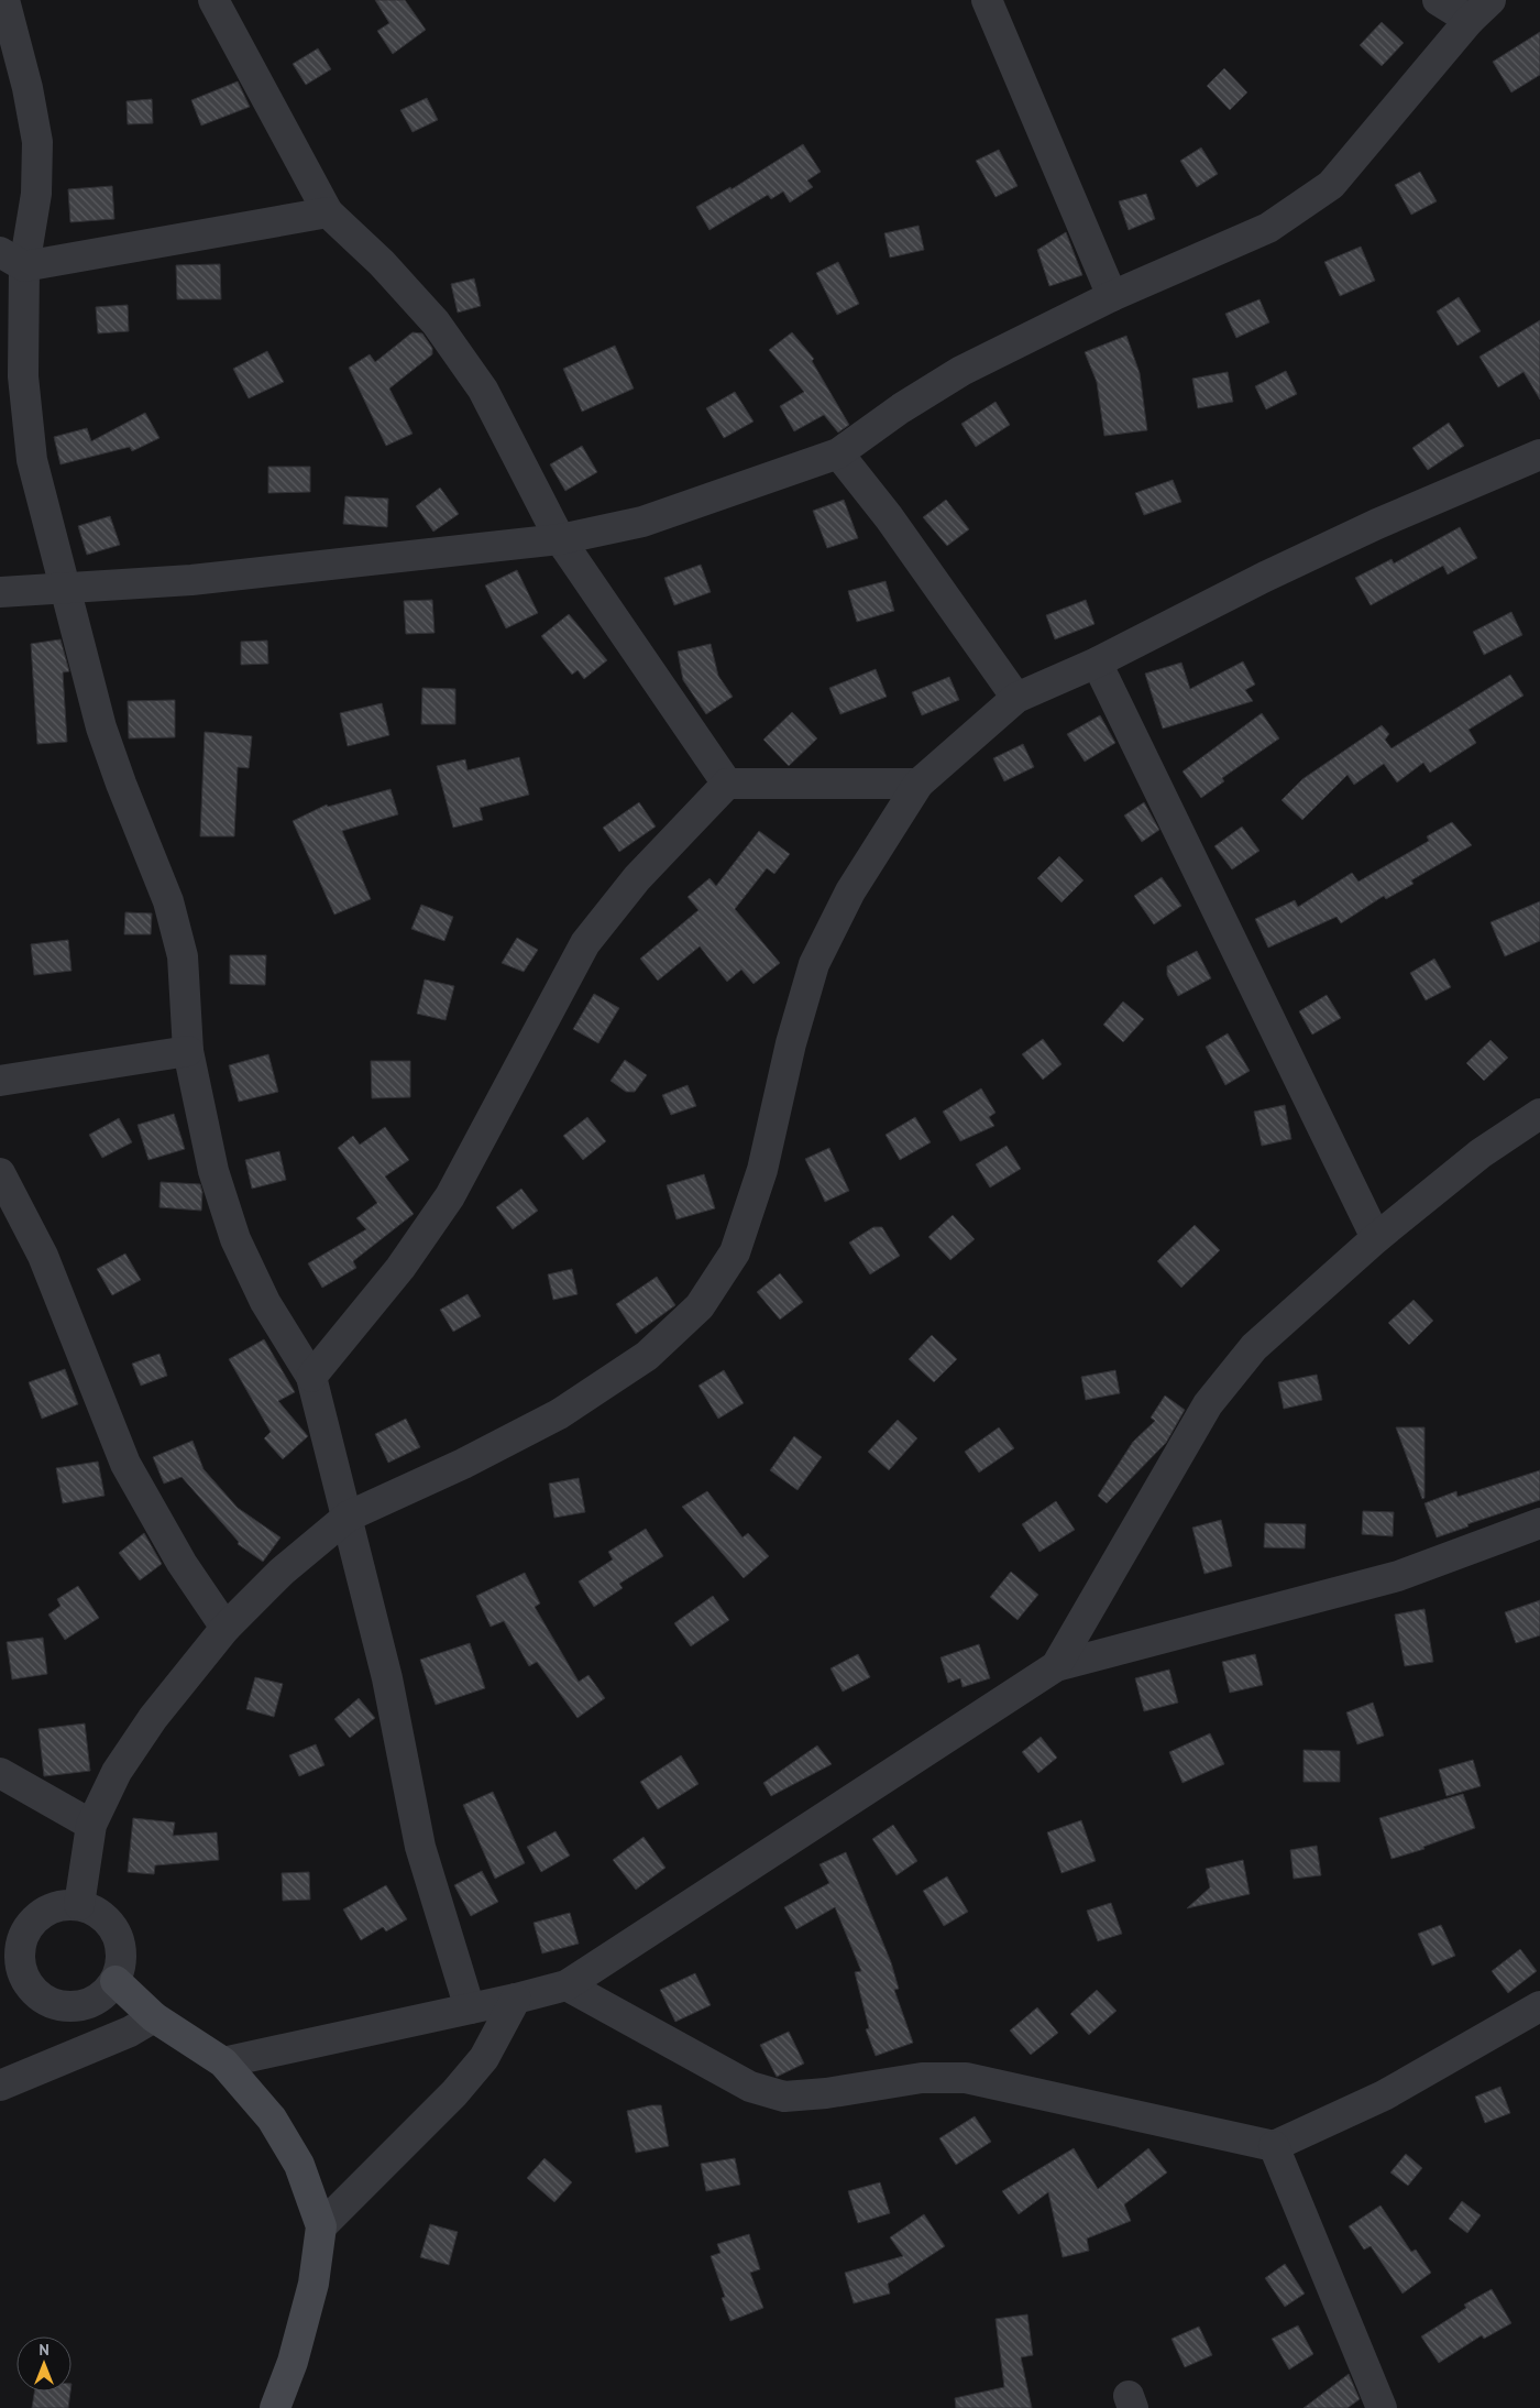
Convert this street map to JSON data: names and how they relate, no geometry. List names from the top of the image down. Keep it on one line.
{"north":"top"}
